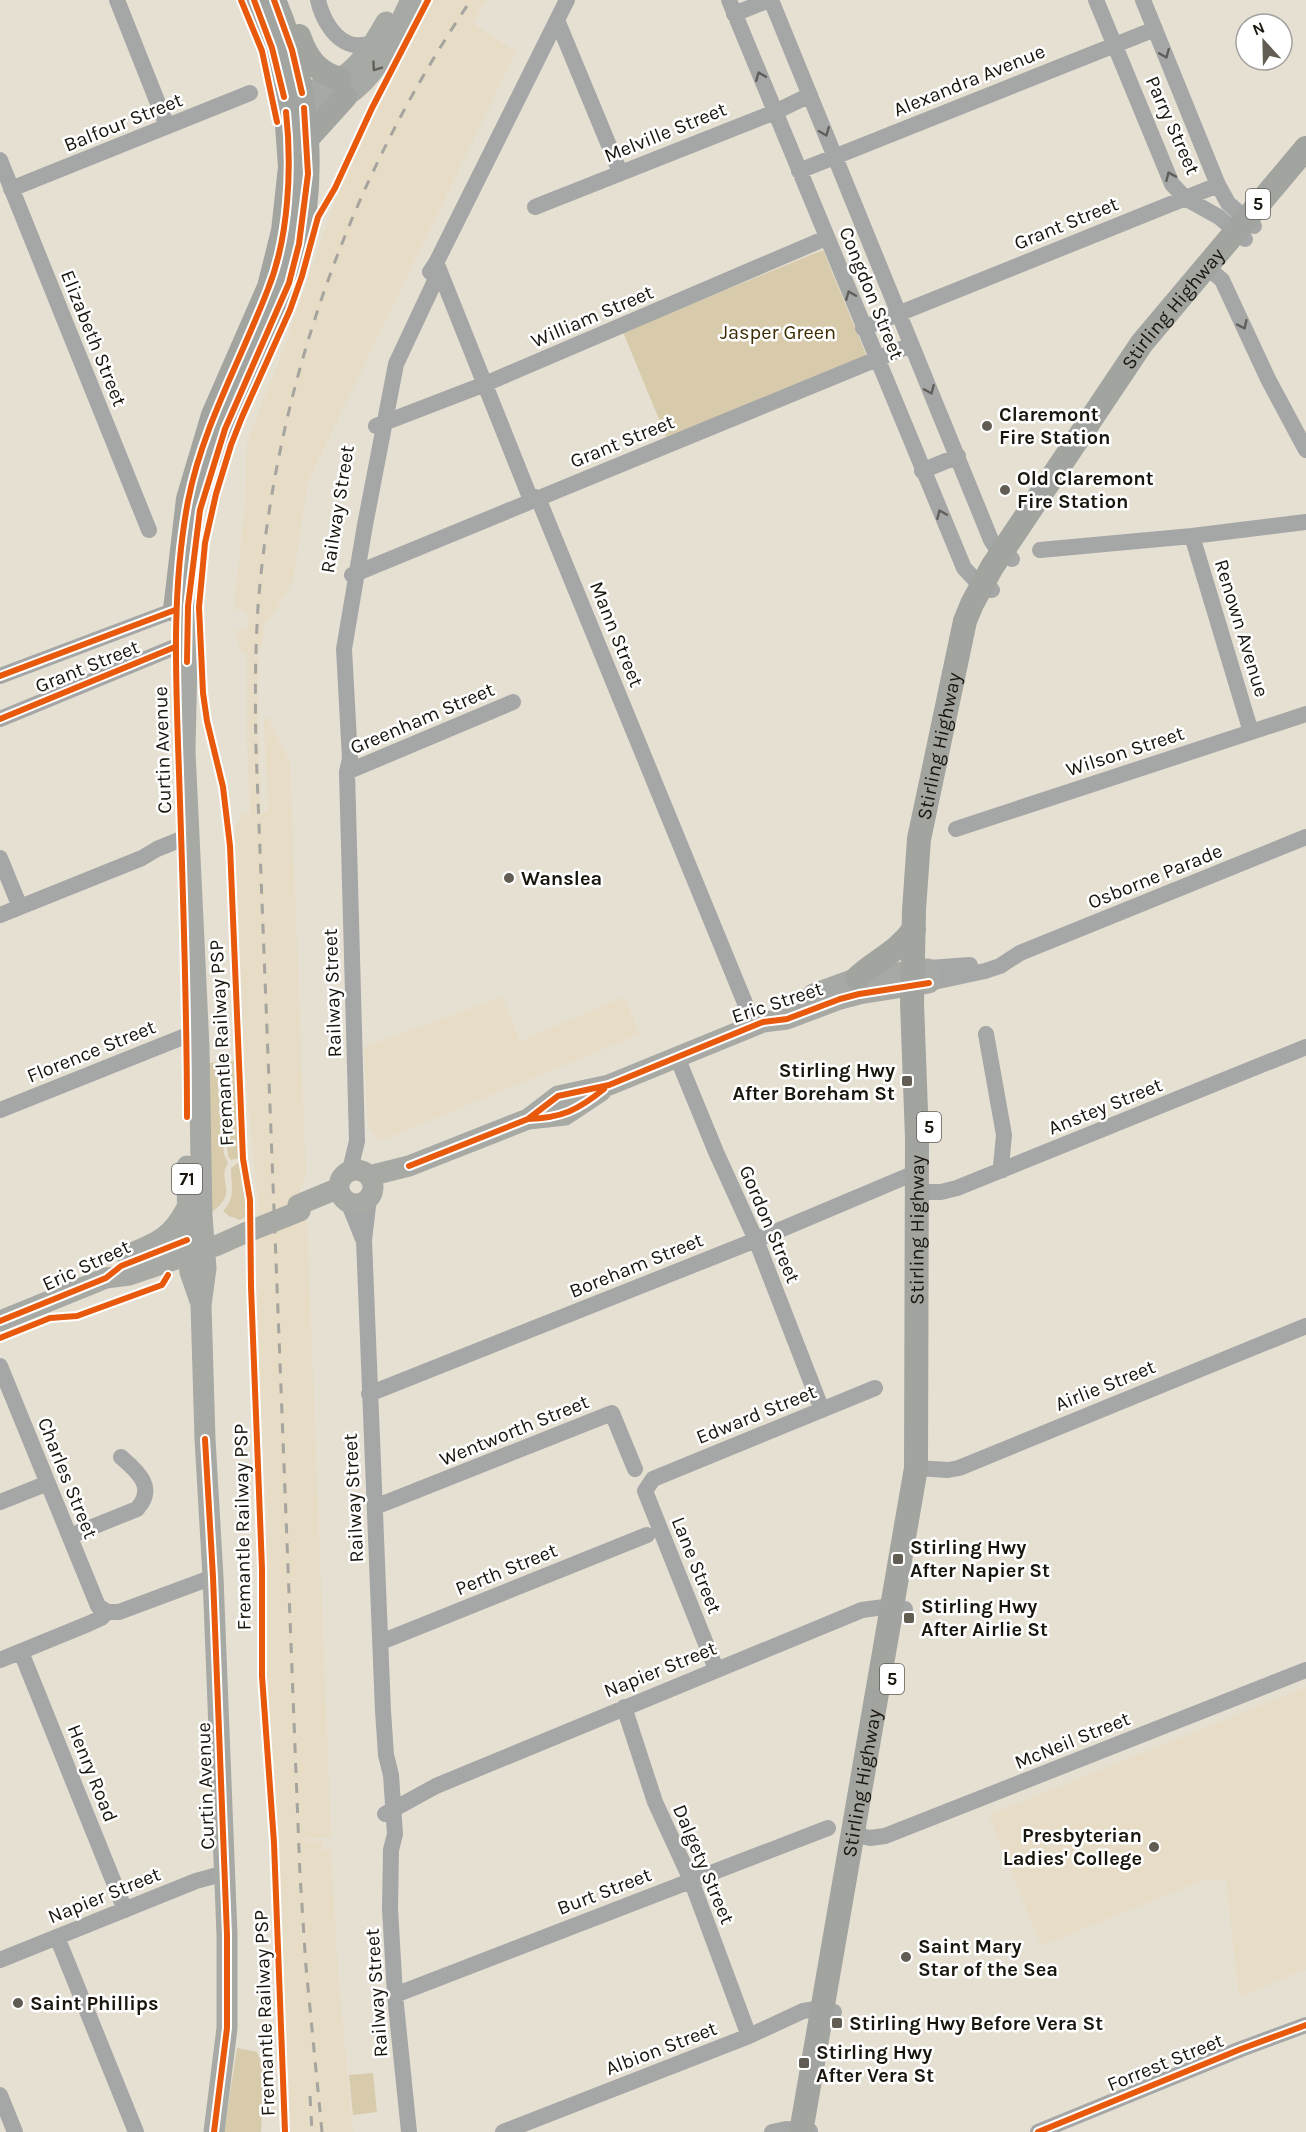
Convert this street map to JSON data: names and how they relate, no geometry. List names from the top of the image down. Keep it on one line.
{"streets":{"highway":["5","Stirling Highway","Curtin Avenue","71"],"main road":["Eric Street"],"street":["Alexandra Avenue","Balfour Street","Parry Street","Melville Street","Grant Street","Congdon Street","William Street","Elizabeth Street","Railway Street","Renown Avenue","Mann Street","Greenham Street","Wilson Street","Osborne Parade","Florence Street","Anstey Street","Gordon Street","Boreham Street","Airlie Street","Edward Street","Wentworth Street","Charles Street","Lane Street","Perth Street","Napier Street","McNeil Street","Henry Road","Dalgety Street","Burt Street","Albion Street","Forrest Street"],"cycle path":["Fremantle Railway PSP"]},"crossings":[["Alexandra Avenue","Parry Street"],["Alexandra Avenue","Congdon Street"],["Balfour Street","Elizabeth Street"],["Parry Street","Grant Street"],["Parry Street","Stirling Highway"],["Melville Street","Congdon Street"],["Grant Street","Congdon Street"],["Grant Street","Railway Street"],["Grant Street","Mann Street"],["Grant Street","Curtin Avenue"],["Congdon Street","Stirling Highway"],["Congdon Street","William Street"],["Stirling Highway","Osborne Parade"],["Stirling Highway","Eric Street"],["Stirling Highway","Anstey Street"],["Stirling Highway","Boreham Street"],["Stirling Highway","Airlie Street"],["Stirling Highway","Napier Street"],["Stirling Highway","McNeil Street"],["Stirling Highway","Albion Street"],["William Street","Railway Street"],["William Street","Mann Street"],["Railway Street","Mann Street"],["Railway Street","Greenham Street"],["Railway Street","Eric Street"],["Railway Street","Boreham Street"],["Railway Street","Wentworth Street"],["Railway Street","Perth Street"],["Railway Street","Napier Street"],["Railway Street","Burt Street"],["Renown Avenue","Wilson Street"],["Mann Street","Eric Street"],["Curtin Avenue","Eric Street"],["Curtin Avenue","Florence Street"],["Curtin Avenue","71"],["Curtin Avenue","Napier Street"],["Osborne Parade","Eric Street"],["Eric Street","Gordon Street"],["Anstey Street","Boreham Street"],["Gordon Street","Boreham Street"],["Gordon Street","Edward Street"],["Edward Street","Lane Street"],["Lane Street","Napier Street"],["Napier Street","Henry Road"],["Napier Street","Dalgety Street"],["Dalgety Street","Burt Street"],["Dalgety Street","Albion Street"]],"parks":["Jasper Green"],"places":{"other":["Claremont Fire Station","Old Claremont Fire Station","Wanslea","Presbyterian Ladies' College","Saint Mary Star of the Sea","Saint Phillips"],"transit":["Stirling Hwy After Boreham St","Stirling Hwy After Napier St","Stirling Hwy After Airlie St","Stirling Hwy Before Vera St","Stirling Hwy After Vera St"]},"north":"top"}
